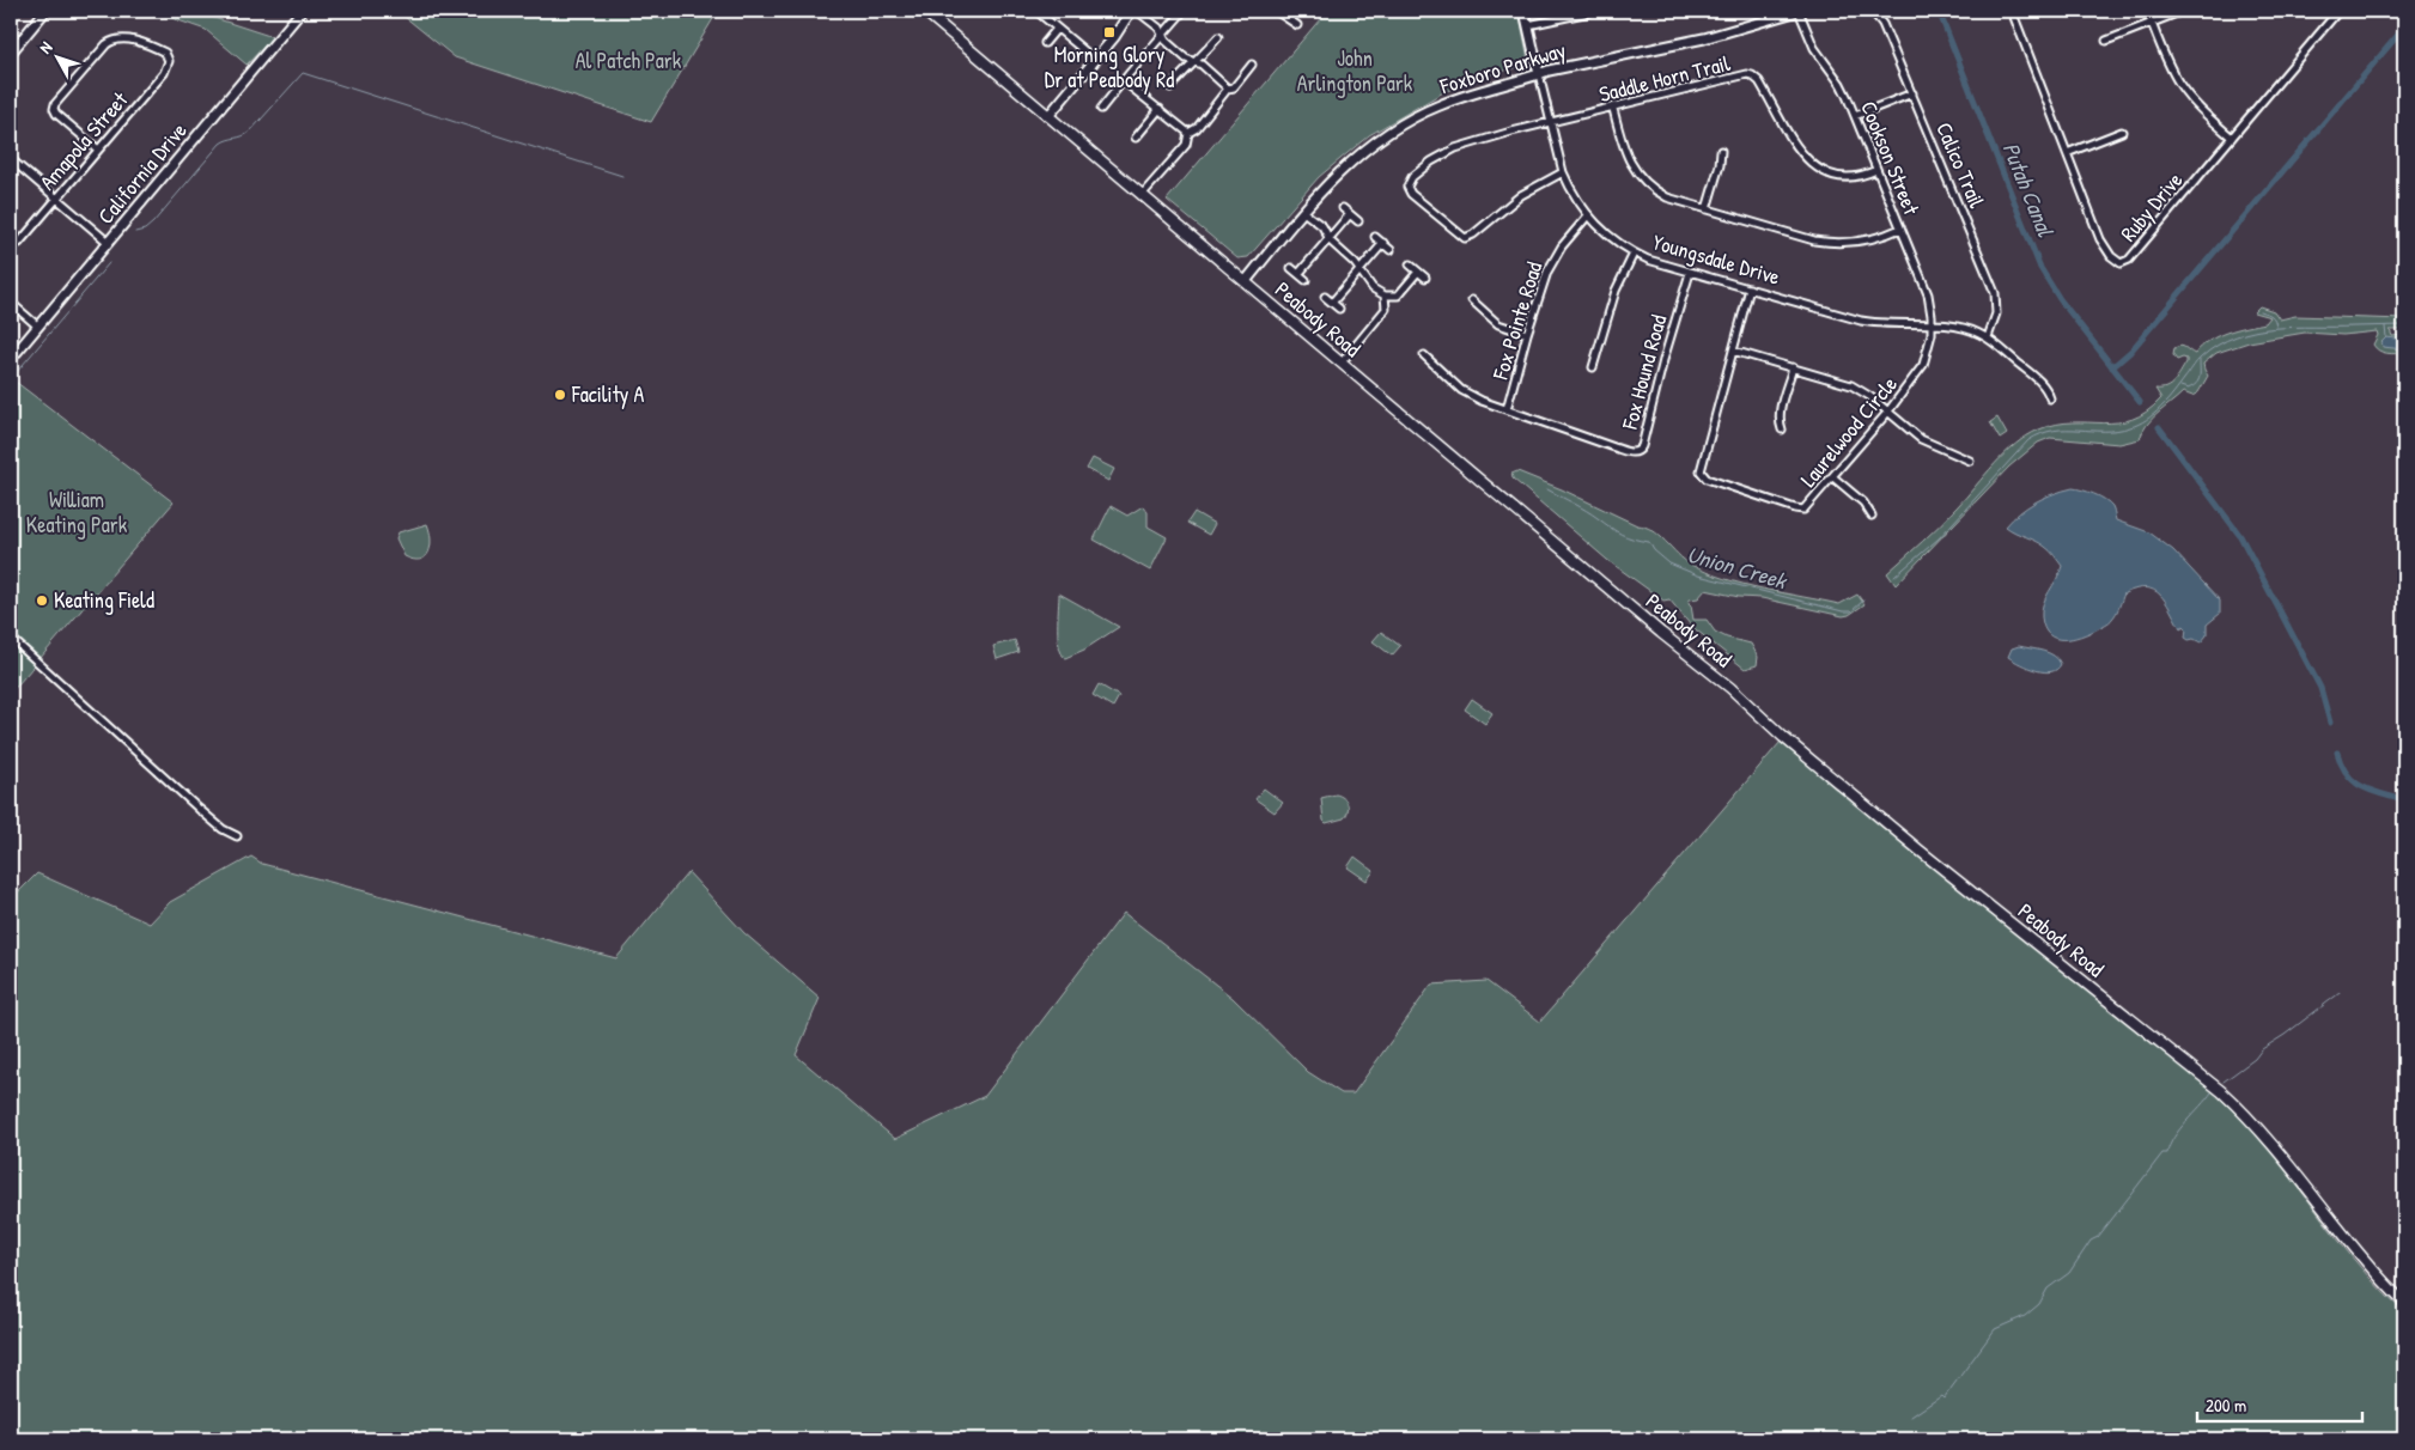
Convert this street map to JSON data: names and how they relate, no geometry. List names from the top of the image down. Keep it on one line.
{"streets":{"main road":["Foxboro Parkway","California Drive","Youngsdale Drive","Peabody Road"],"street":["Saddle Horn Trail","Amapola Street","Cookson Street","Calico Trail","Ruby Drive","Fox Pointe Road","Fox Hound Road","Laurelwood Circle"]},"crossings":[["Foxboro Parkway","Cookson Street"],["Foxboro Parkway","Youngsdale Drive"],["Foxboro Parkway","Peabody Road"],["Saddle Horn Trail","Cookson Street"],["Saddle Horn Trail","Youngsdale Drive"],["Cookson Street","Youngsdale Drive"],["Cookson Street","Laurelwood Circle"],["Calico Trail","Youngsdale Drive"],["Youngsdale Drive","Fox Pointe Road"],["Youngsdale Drive","Fox Hound Road"],["Youngsdale Drive","Laurelwood Circle"],["Fox Pointe Road","Fox Hound Road"]],"water":["Putah Canal","Union Creek"],"parks":["John Arlington Park","Al Patch Park","William Keating Park"],"places":{"transit":["Morning Glory Dr at Peabody Rd"],"other":["Facility A","Keating Field"]},"scale_bar":"200 m","north":"top left"}
